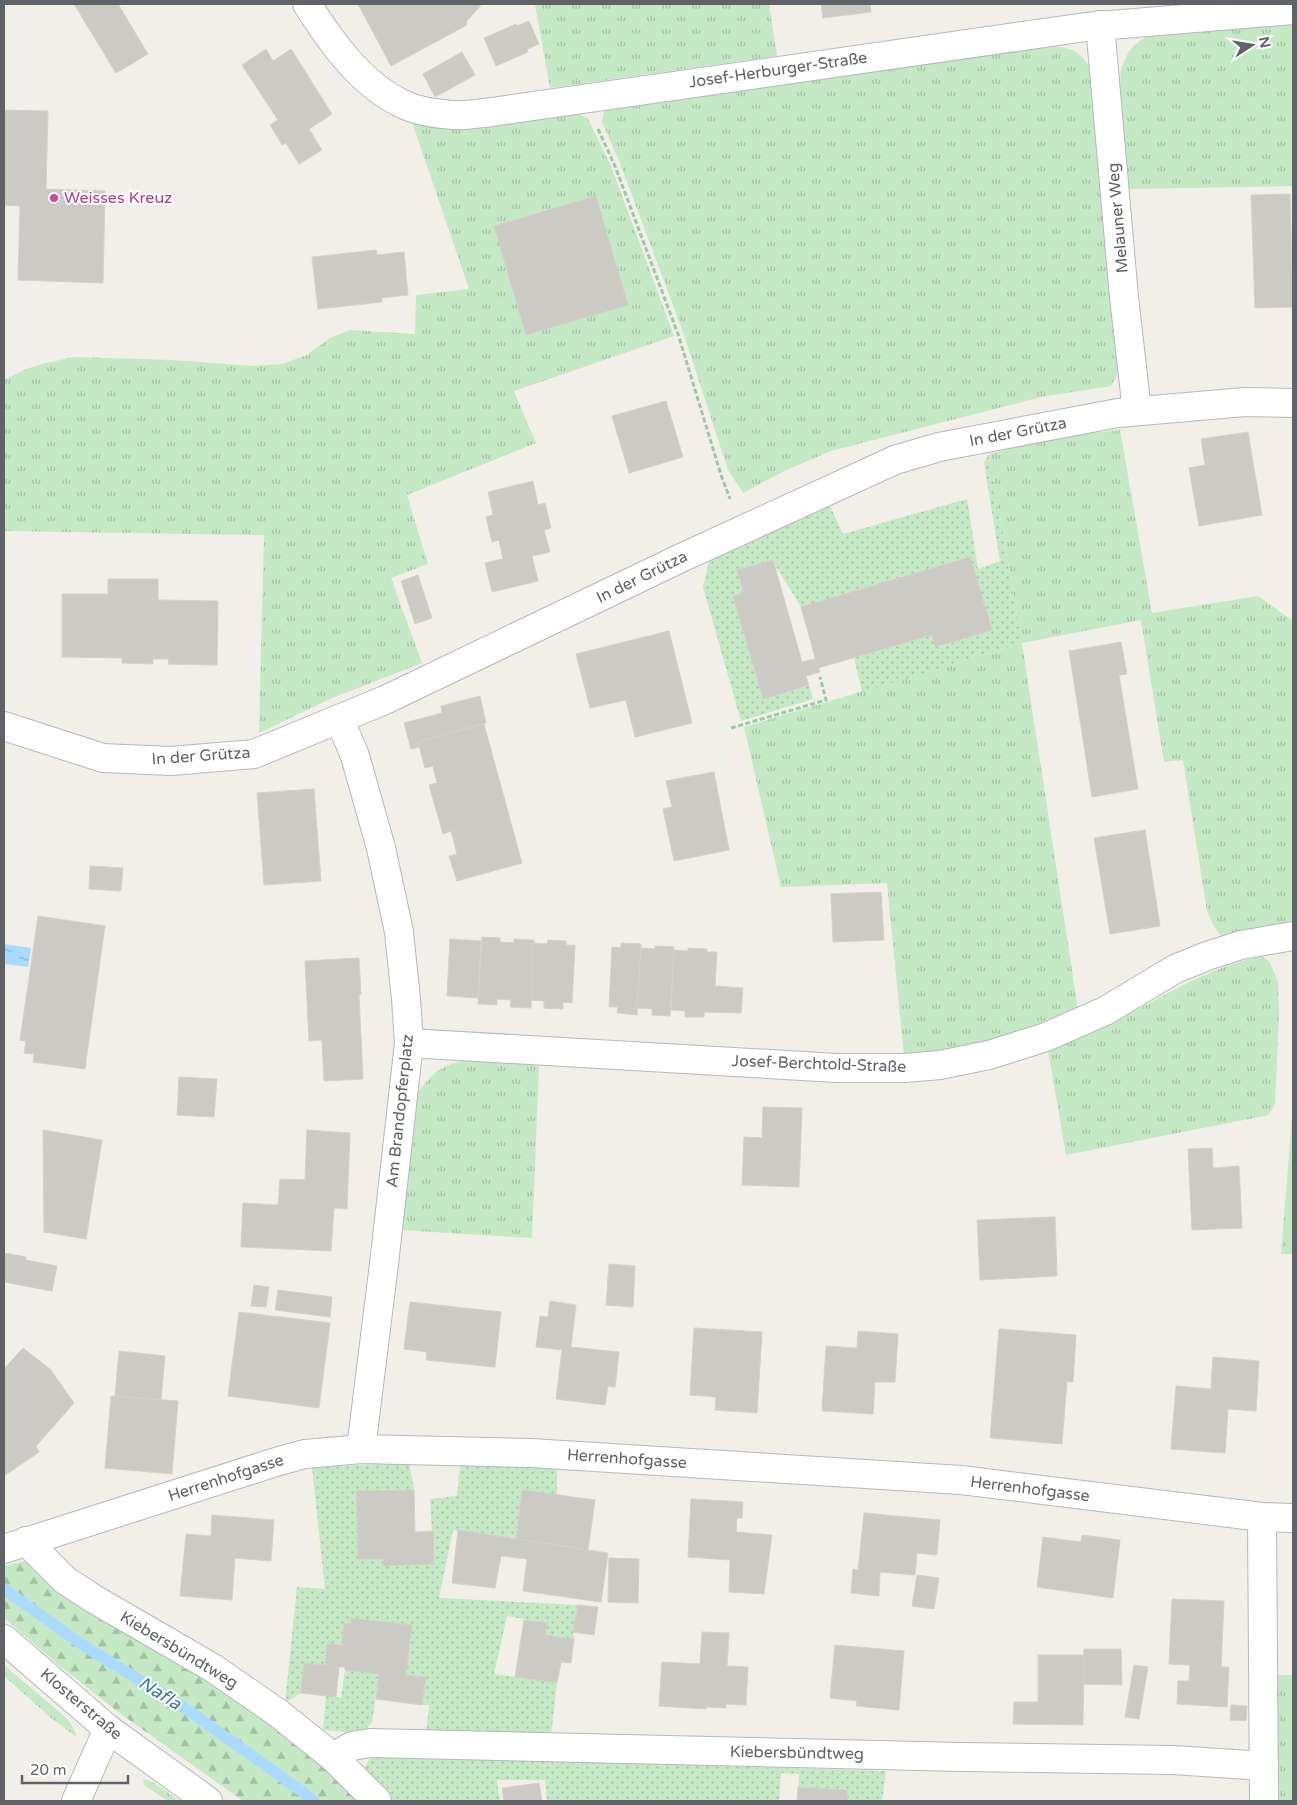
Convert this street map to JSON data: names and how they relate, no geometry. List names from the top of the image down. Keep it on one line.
{"streets":{"street":["Josef-Herburger-Straße","Melauner Weg","In der Grütza","Josef-Berchtold-Straße","Am Brandopferplatz","Herrenhofgasse","Kiebersbündtweg","Klosterstraße"]},"crossings":[["Josef-Herburger-Straße","Melauner Weg"],["Melauner Weg","In der Grütza"],["In der Grütza","Am Brandopferplatz"],["Josef-Berchtold-Straße","Am Brandopferplatz"],["Am Brandopferplatz","Herrenhofgasse"],["Herrenhofgasse","Kiebersbündtweg"]],"water":["Nafla"],"places":["Weisses Kreuz"],"scale_bar":"20 m","north":"right"}
